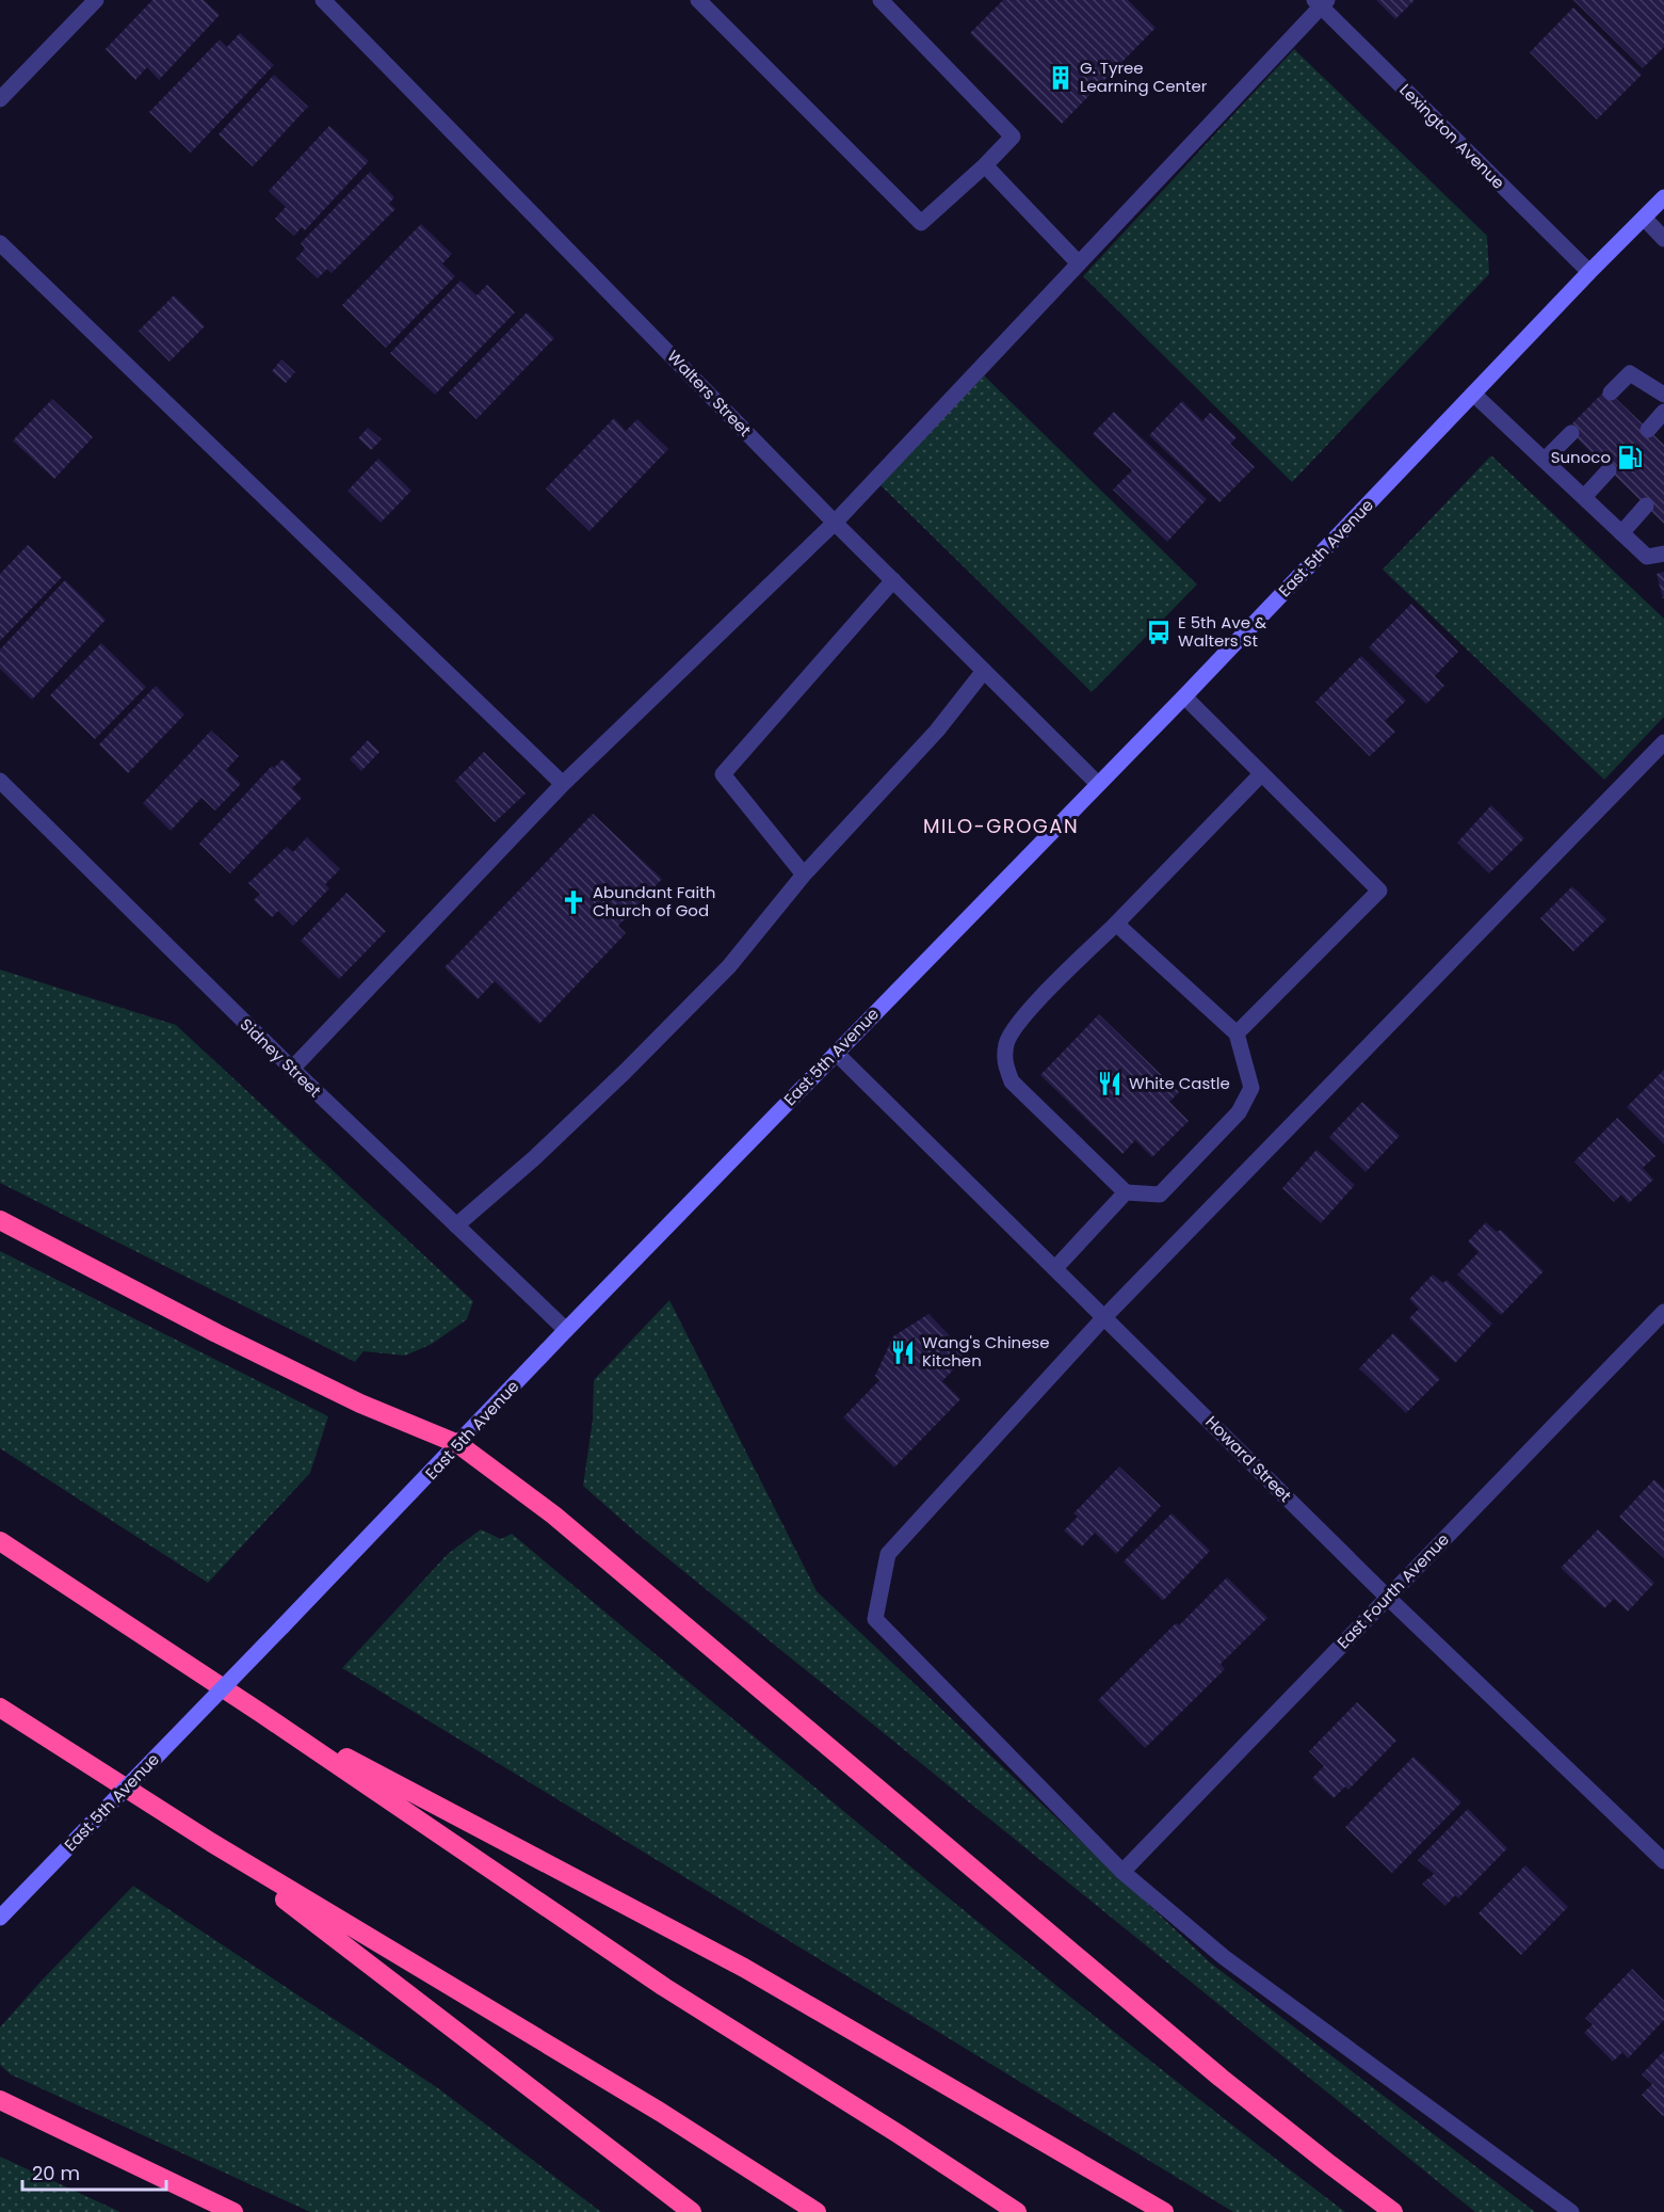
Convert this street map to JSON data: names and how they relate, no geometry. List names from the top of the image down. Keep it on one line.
{"streets":{"main road":["East 5th Avenue"],"street":["Lexington Avenue","Walters Street","Sidney Street","Howard Street","East Fourth Avenue"]},"crossings":[["Lexington Avenue","East 5th Avenue"],["Walters Street","East 5th Avenue"],["East 5th Avenue","Sidney Street"],["East 5th Avenue","Howard Street"],["Howard Street","East Fourth Avenue"]],"districts":["MILO-GROGAN"],"places":{"building":["G. Tyree Learning Center"],"fuel station":["Sunoco"],"bus stop":["E 5th Ave & Walters St"],"church":["Abundant Faith Church of God"],"restaurant":["White Castle","Wang's Chinese Kitchen"]},"scale_bar":"20 m"}
